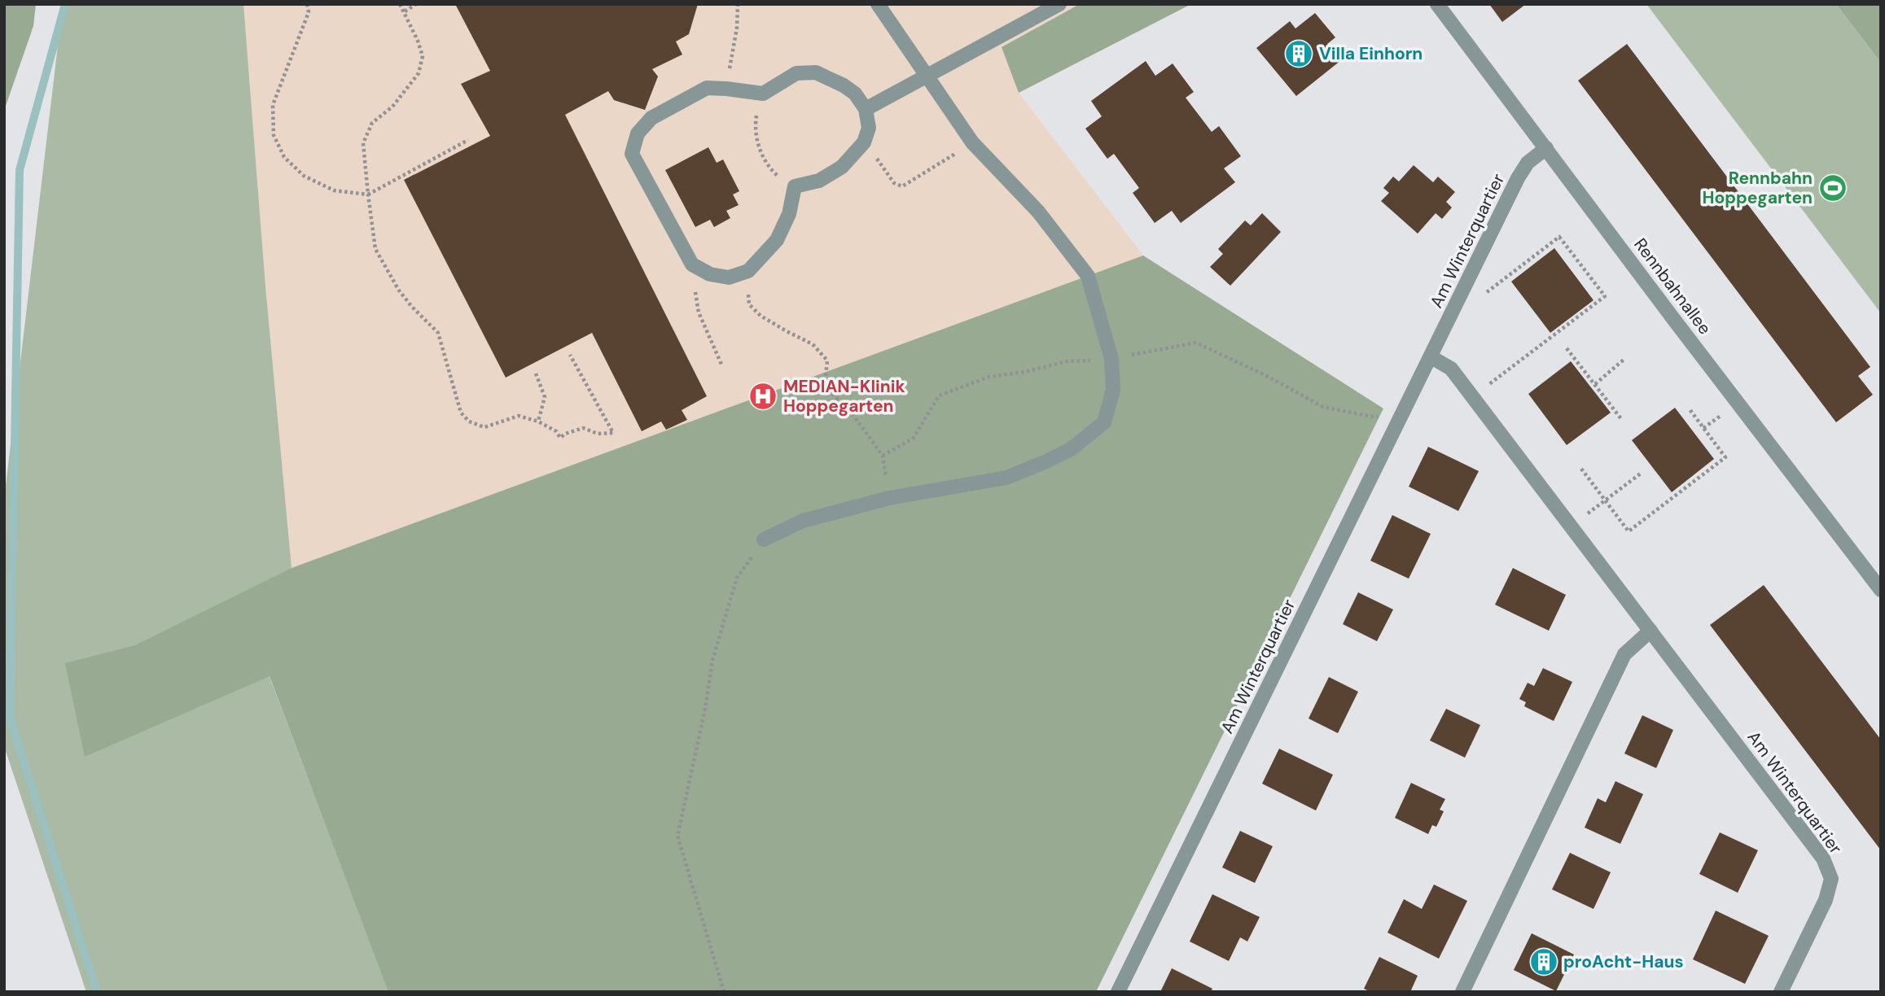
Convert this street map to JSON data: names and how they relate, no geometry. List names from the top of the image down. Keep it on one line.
{"streets":{"street":["Am Winterquartier","Rennbahnallee"]},"crossings":[["Am Winterquartier","Rennbahnallee"]],"places":{"building":["Villa Einhorn","proAcht-Haus"],"sports":["Rennbahn Hoppegarten"],"hospital":["MEDIAN-Klinik Hoppegarten"]}}
